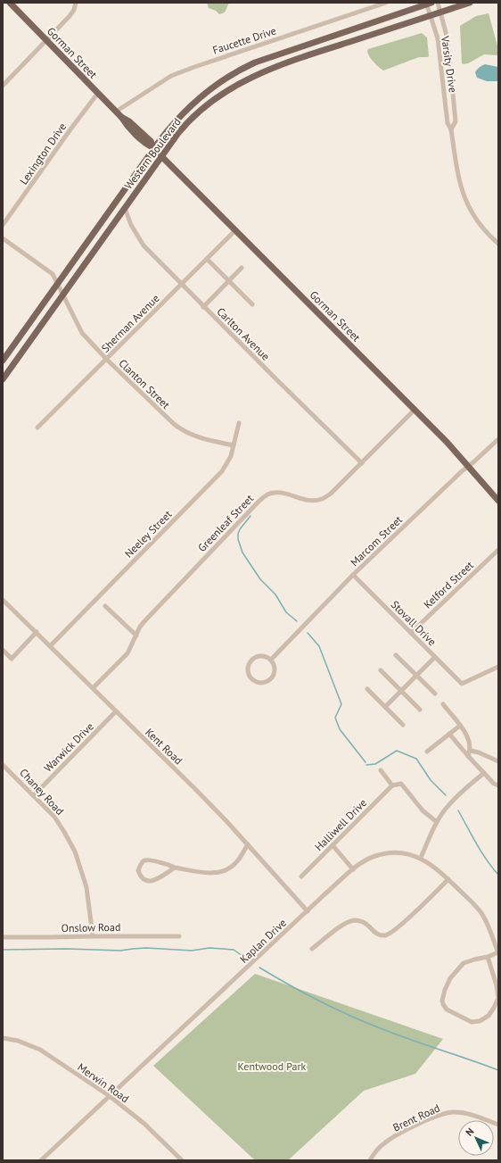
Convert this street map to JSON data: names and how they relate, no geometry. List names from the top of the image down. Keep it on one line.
{"streets":{"main road":["Gorman Street","Western Boulevard"],"street":["Faucette Drive","Varsity Drive","Lexington Drive","Sherman Avenue","Carlton Avenue","Clanton Street","Greenleaf Street","Neeley Street","Marcom Street","Kelford Street","Stovall Drive","Kent Road","Warwick Drive","Chaney Road","Halliwell Drive","Onslow Road","Kaplan Drive","Merwin Road","Brent Road"]},"crossings":[["Faucette Drive","Gorman Street"],["Gorman Street","Lexington Drive"],["Gorman Street","Western Boulevard"],["Gorman Street","Sherman Avenue"],["Gorman Street","Greenleaf Street"],["Gorman Street","Marcom Street"],["Varsity Drive","Western Boulevard"],["Western Boulevard","Carlton Avenue"],["Western Boulevard","Clanton Street"],["Sherman Avenue","Carlton Avenue"],["Sherman Avenue","Clanton Street"],["Carlton Avenue","Greenleaf Street"],["Clanton Street","Neeley Street"],["Greenleaf Street","Kent Road"],["Neeley Street","Kent Road"],["Marcom Street","Stovall Drive"],["Kelford Street","Stovall Drive"],["Kent Road","Warwick Drive"],["Kent Road","Kaplan Drive"],["Warwick Drive","Chaney Road"],["Chaney Road","Onslow Road"],["Kaplan Drive","Merwin Road"]],"parks":["Kentwood Park"],"north":"top left"}
